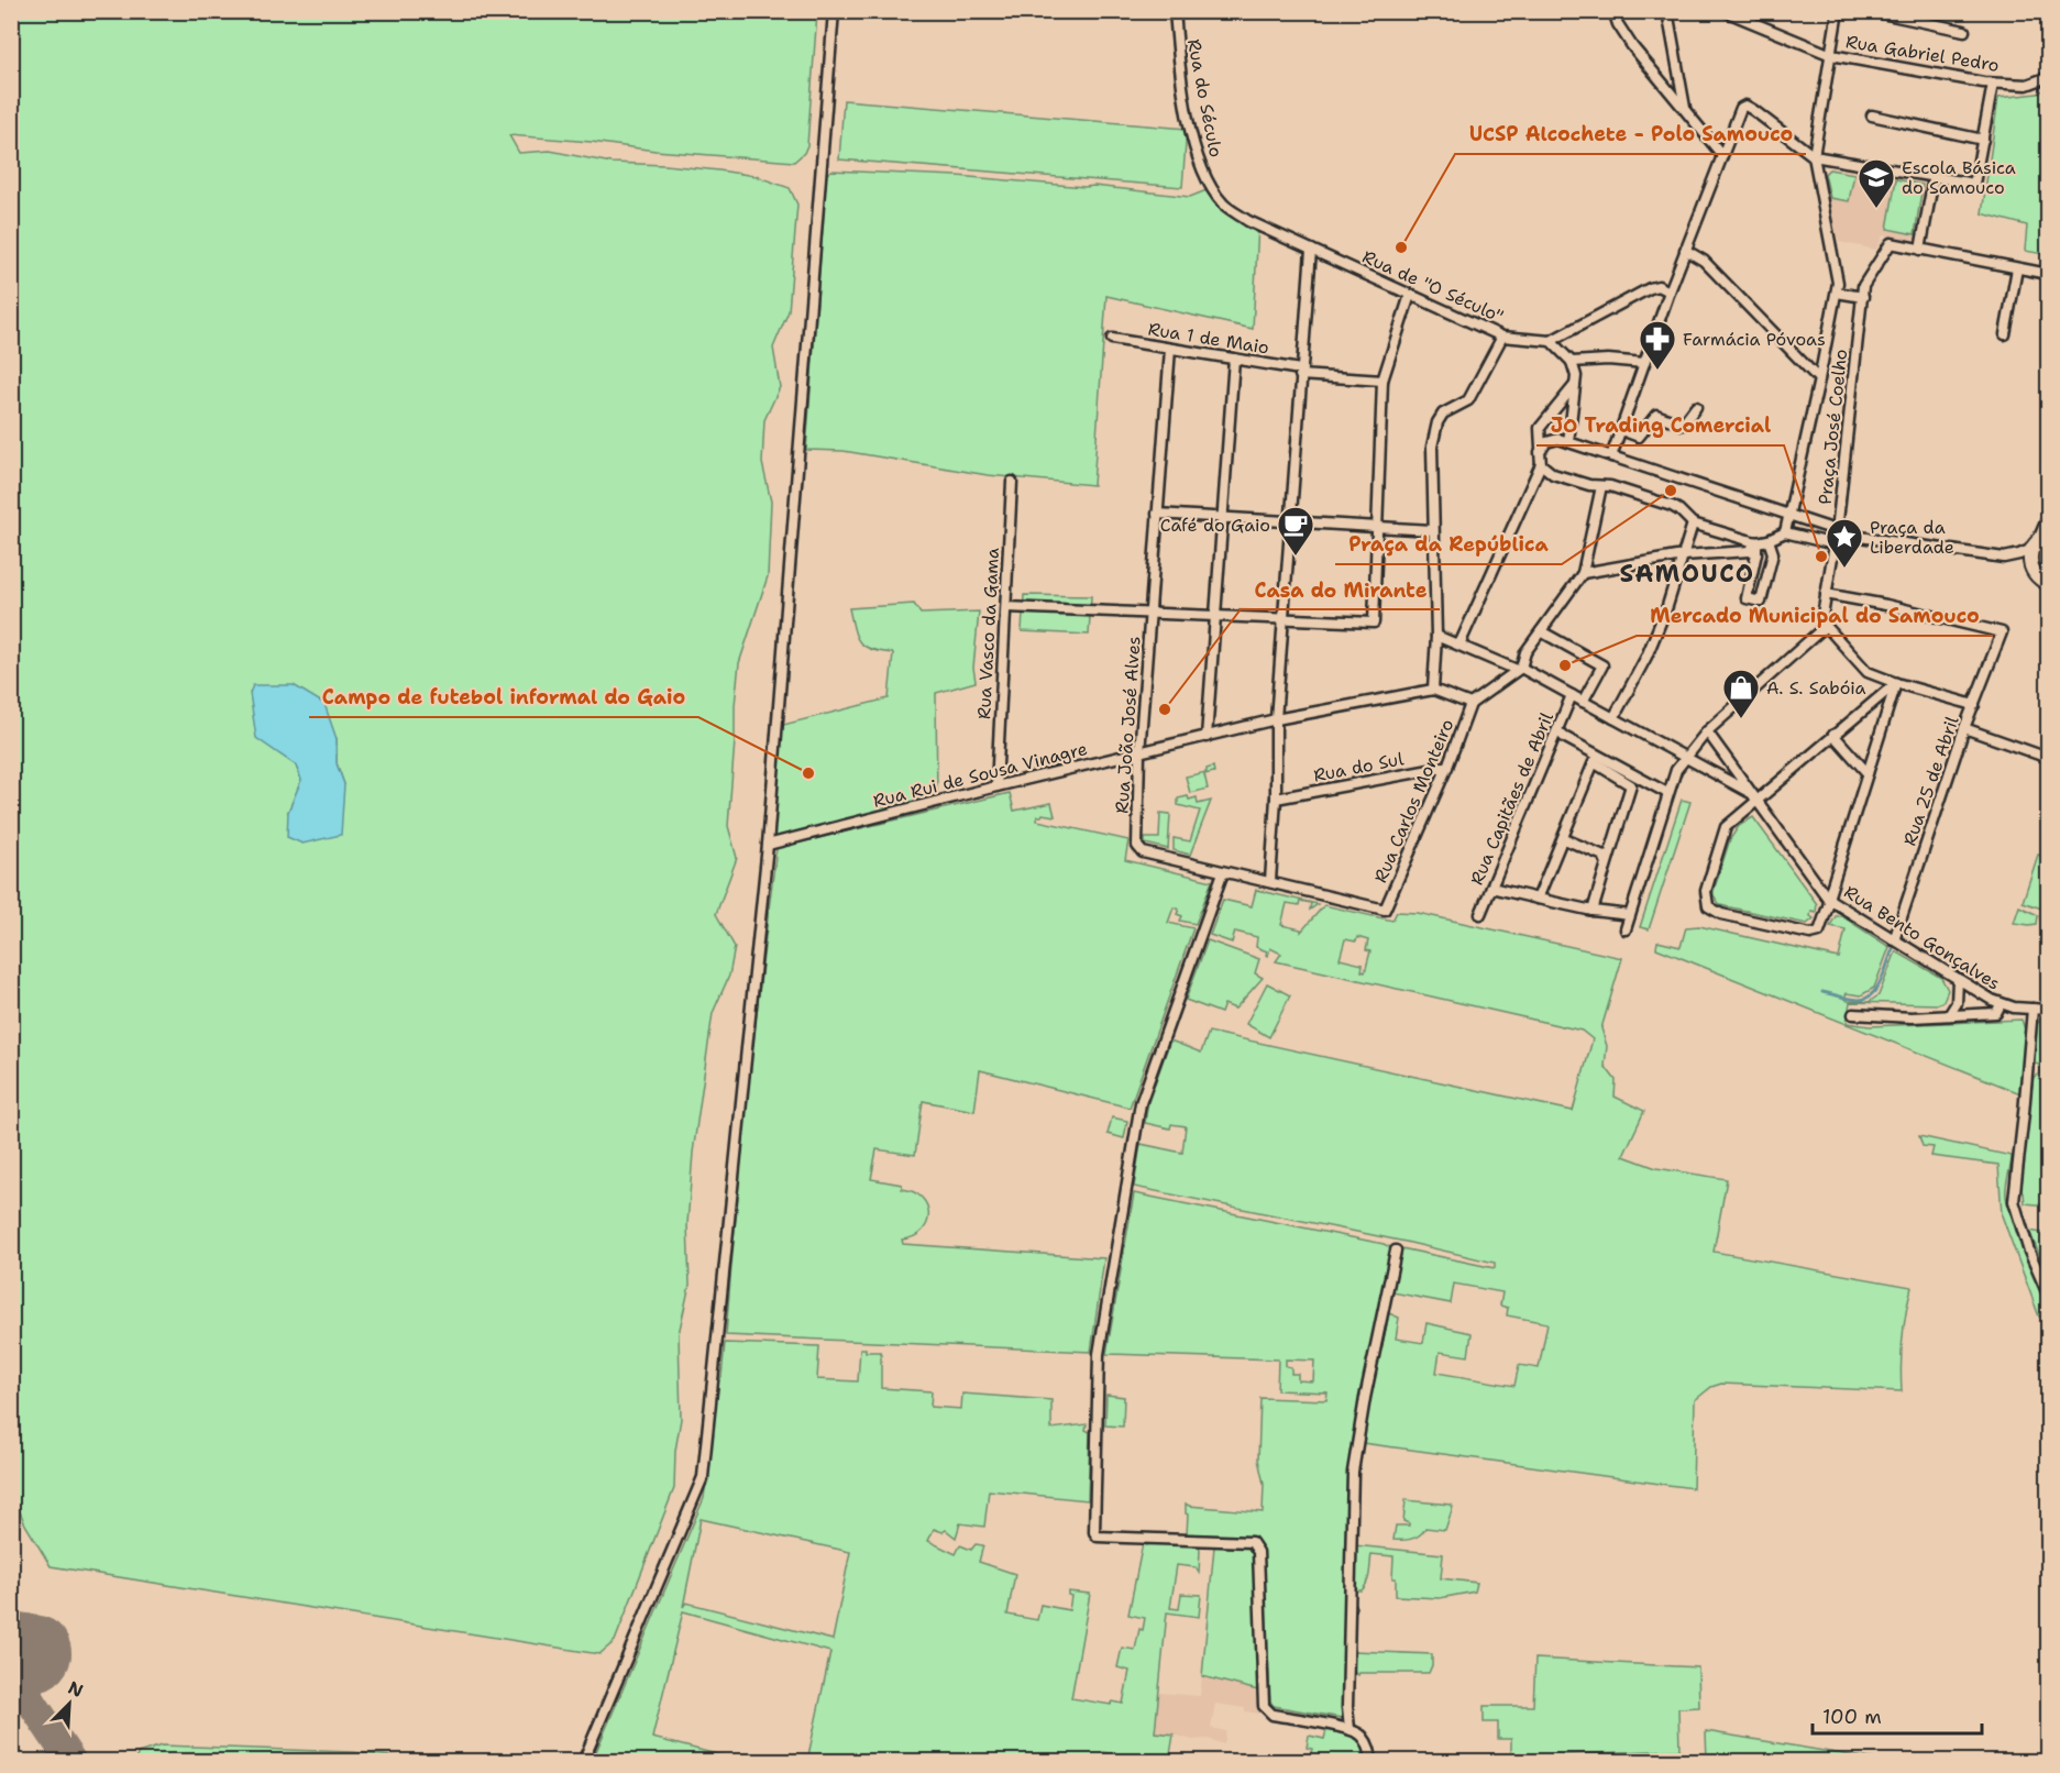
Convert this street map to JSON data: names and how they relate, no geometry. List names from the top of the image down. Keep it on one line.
{"streets":{"street":["Rua Gabriel Pedro","Rua do Século","Rua de \"O Século\"","Rua 1 de Maio","Praça José Coelho","Rua Vasco da Gama","Rua João José Alves","Rua do Sul","Rua Rui de Sousa Vinagre","Rua 25 de Abril","Rua Capitães de Abril","Rua Carlos Monteiro","Rua Bento Gonçalves"]},"crossings":[["Rua Gabriel Pedro","Praça José Coelho"],["Rua do Século","Rua de \"O Século\""],["Rua 1 de Maio","Rua João José Alves"],["Rua Vasco da Gama","Rua Rui de Sousa Vinagre"],["Rua João José Alves","Rua Rui de Sousa Vinagre"],["Rua João José Alves","Rua Carlos Monteiro"],["Rua do Sul","Rua Carlos Monteiro"],["Rua 25 de Abril","Rua Bento Gonçalves"],["Rua Capitães de Abril","Rua Bento Gonçalves"]],"districts":["SAMOUCO"],"places":{"school or university":["Escola Básica do Samouco"],"other":["UCSP Alcochete - Polo Samouco","Praça da República","JO Trading Comercial","Mercado Municipal do Samouco","Casa do Mirante","Campo de futebol informal do Gaio"],"pharmacy":["Farmácia Póvoas"],"cafe":["Café do Gaio"],"place":["Praça da Liberdade"],"shop":["A. S. Sabóia"]},"scale_bar":"100 m","north":"top right"}
